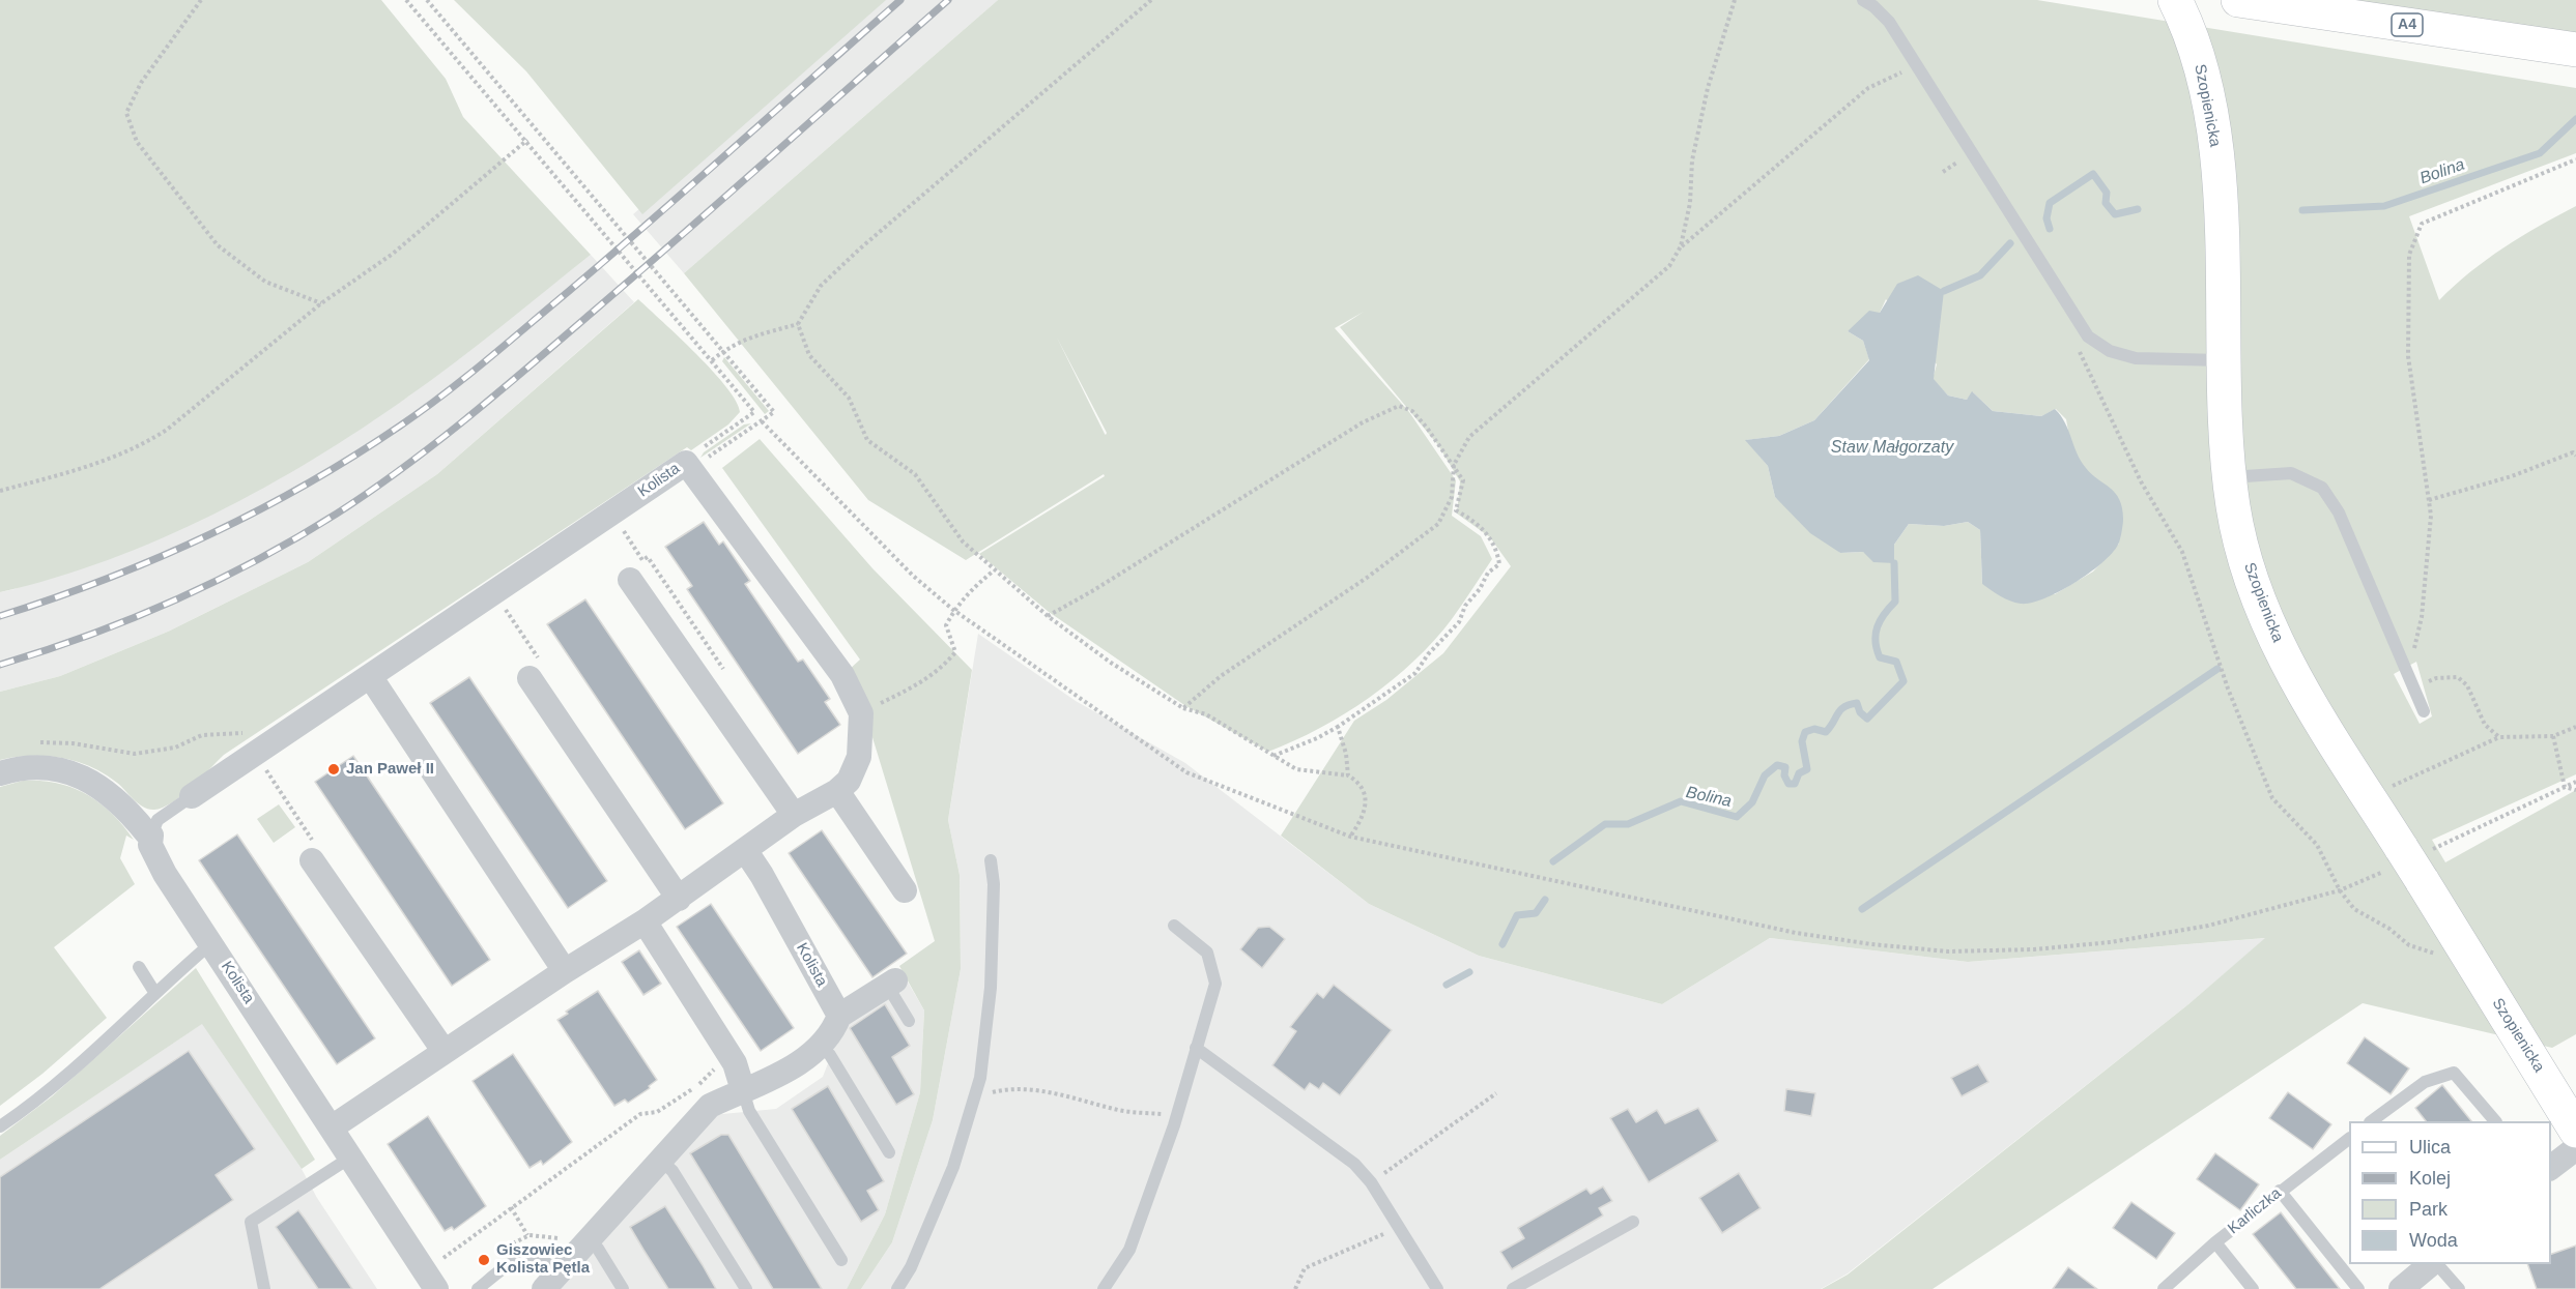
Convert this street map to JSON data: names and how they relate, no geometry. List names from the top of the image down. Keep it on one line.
{"streets":{"main road":["A4","Szopienicka"],"street":["Kolista"],"lane":["Karliczka"]},"water":["Bolina","Staw Małgorzaty"],"places":["Jan Paweł II","Giszowiec Kolista Pętla"],"legend":["Ulica","Kolej","Park","Woda"]}
